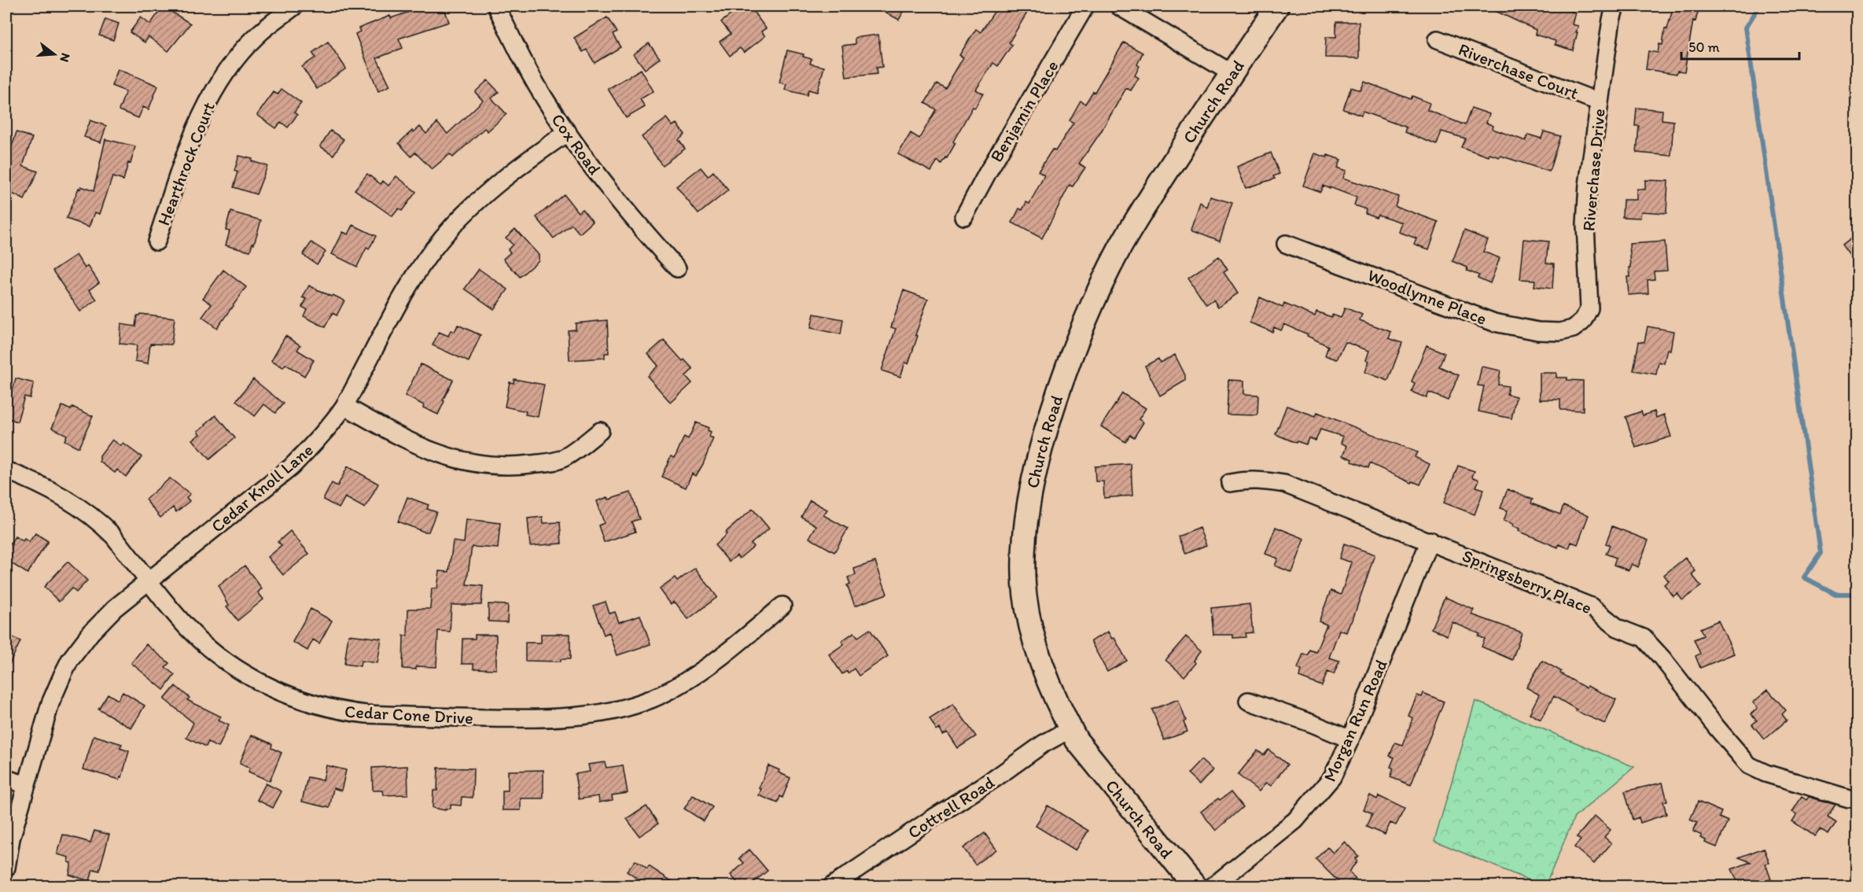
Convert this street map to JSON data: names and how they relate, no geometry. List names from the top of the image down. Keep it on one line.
{"streets":{"main road":["Church Road"],"street":["Riverchase Court","Benjamin Place","Cox Road","Hearthrock Court","Riverchase Drive","Woodlynne Place","Cedar Knoll Lane","Springsberry Place","Cedar Cone Drive","Morgan Run Road","Cottrell Road"]},"crossings":[["Riverchase Court","Riverchase Drive"],["Church Road","Cottrell Road"],["Cox Road","Cedar Knoll Lane"],["Riverchase Drive","Woodlynne Place"],["Cedar Knoll Lane","Cedar Cone Drive"],["Springsberry Place","Morgan Run Road"]],"scale_bar":"50 m","north":"right"}
